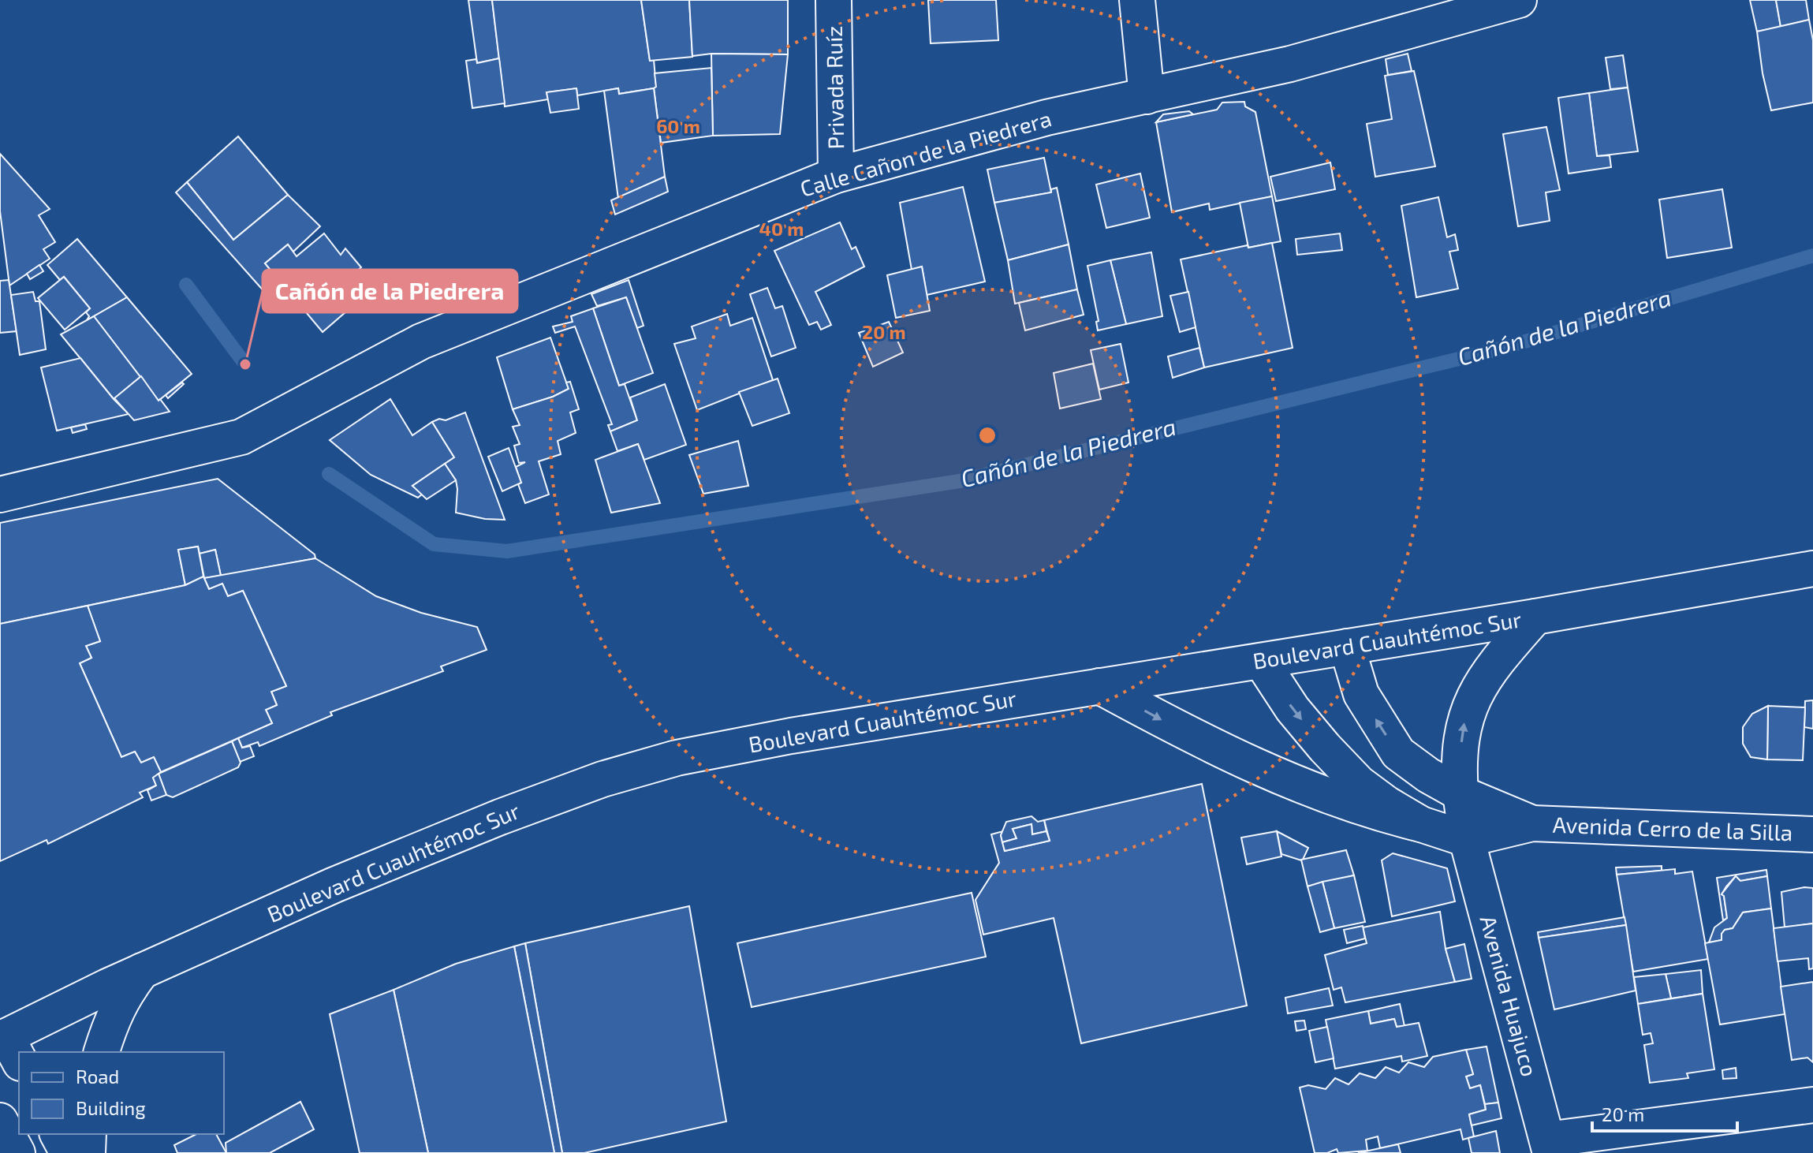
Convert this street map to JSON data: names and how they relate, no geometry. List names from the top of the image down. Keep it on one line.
{"streets":{"main road":["Privada Ruíz","Calle Cañon de la Piedrera","Boulevard Cuauhtémoc Sur","Avenida Cerro de la Silla","Avenida Huajuco"]},"crossings":[["Privada Ruíz","Calle Cañon de la Piedrera"],["Boulevard Cuauhtémoc Sur","Avenida Huajuco"],["Avenida Cerro de la Silla","Avenida Huajuco"]],"water":["Cañón de la Piedrera"],"places":["Cañón de la Piedrera"],"legend":["Road","Building"],"scale_bar":"20 m","rings":["60 m","40 m","20 m"]}
